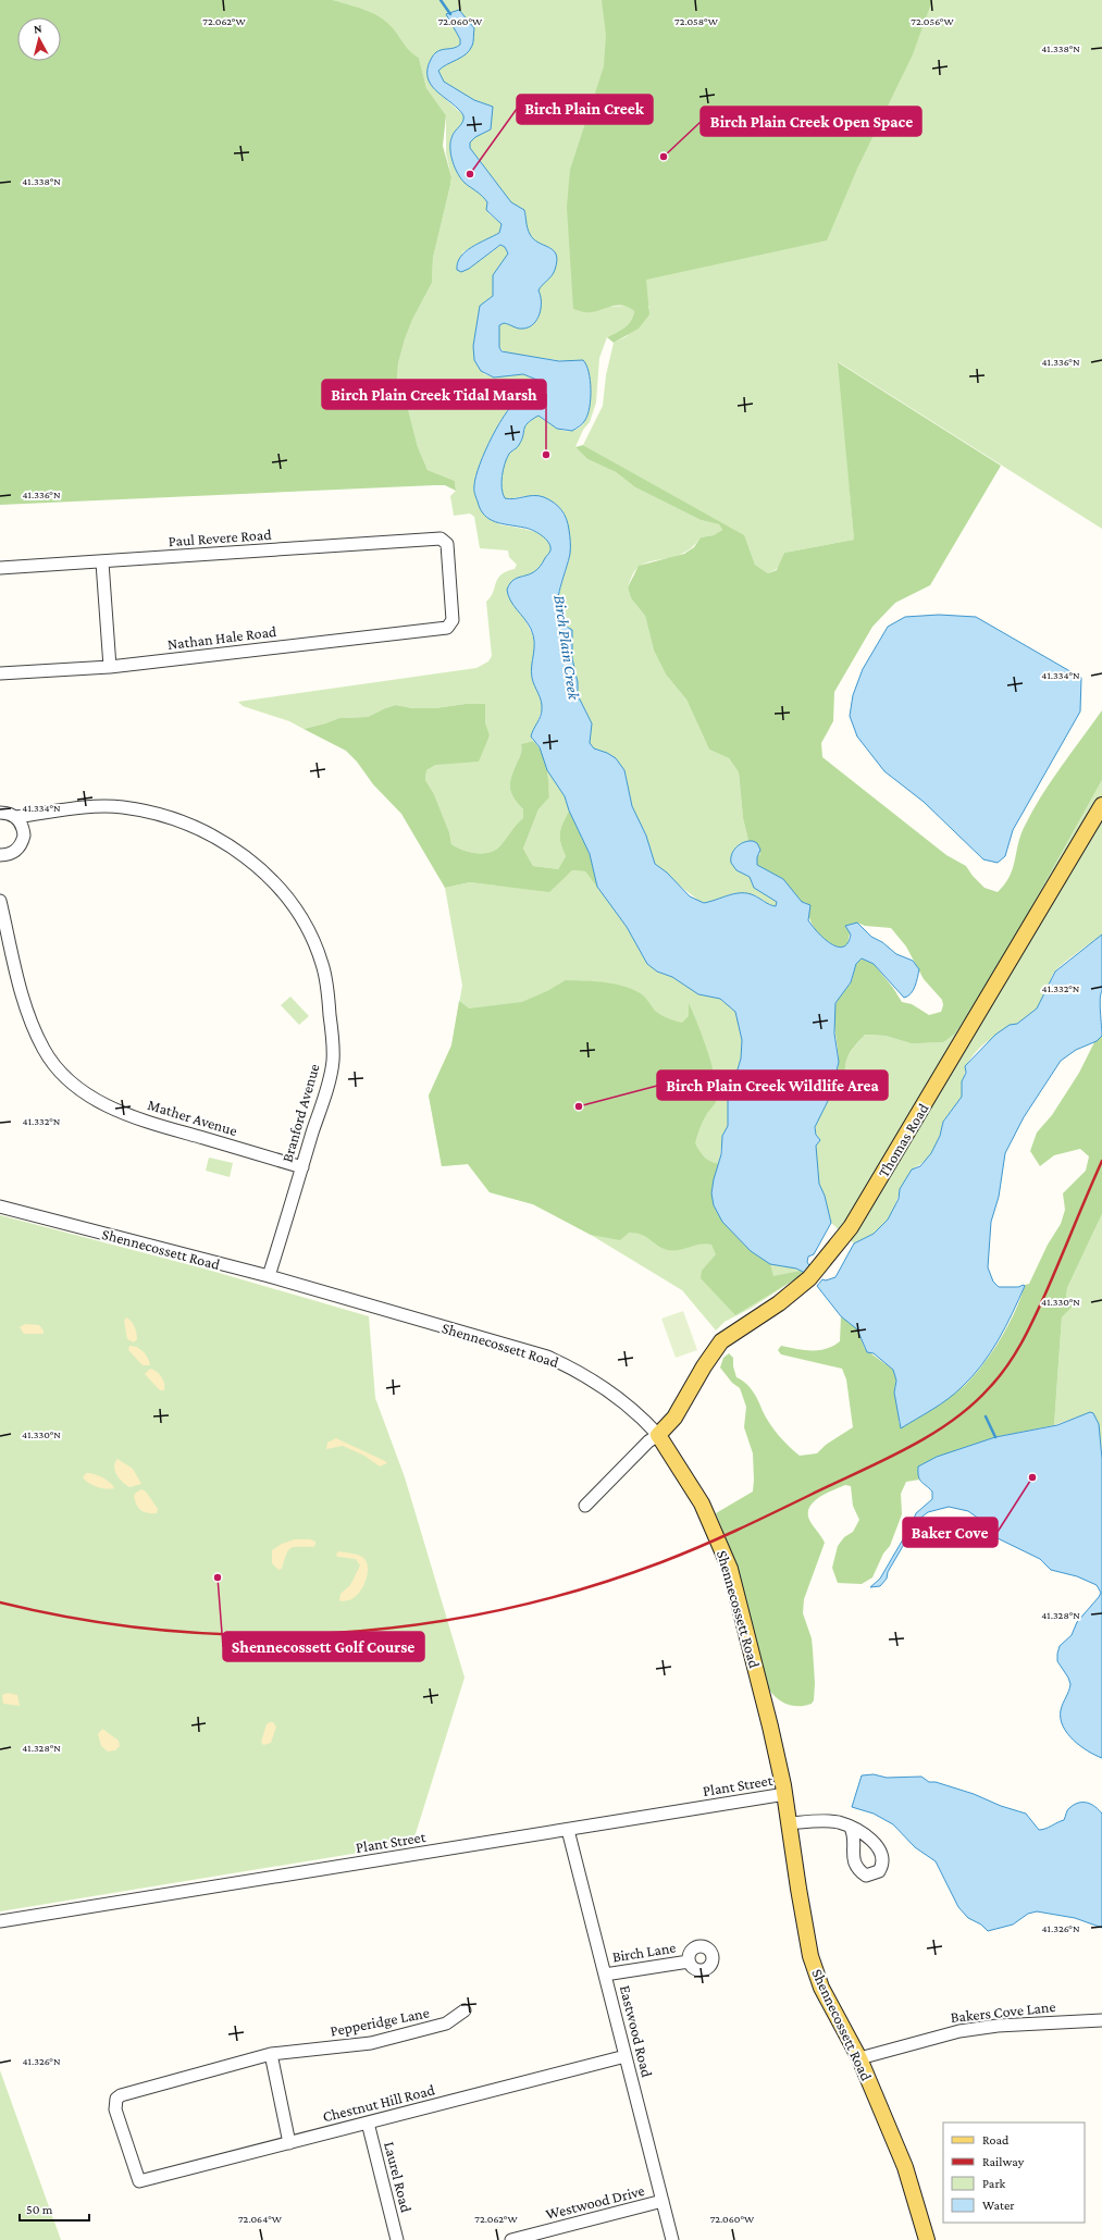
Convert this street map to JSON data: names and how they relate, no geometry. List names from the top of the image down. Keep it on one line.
{"streets":{"main road":["Thomas Road","Shennecossett Road"],"street":["Paul Revere Road","Nathan Hale Road","Branford Avenue","Mather Avenue","Plant Street","Birch Lane","Bakers Cove Lane","Pepperidge Lane","Eastwood Road","Chestnut Hill Road","Laurel Road","Westwood Drive"]},"crossings":[["Paul Revere Road","Nathan Hale Road"],["Branford Avenue","Mather Avenue"],["Branford Avenue","Shennecossett Road"],["Thomas Road","Shennecossett Road"],["Shennecossett Road","Plant Street"],["Shennecossett Road","Bakers Cove Lane"],["Plant Street","Eastwood Road"],["Birch Lane","Eastwood Road"],["Pepperidge Lane","Chestnut Hill Road"],["Eastwood Road","Chestnut Hill Road"],["Eastwood Road","Westwood Drive"],["Chestnut Hill Road","Laurel Road"]],"water":["Birch Plain Creek"],"places":["Birch Plain Creek Open Space","Birch Plain Creek","Birch Plain Creek Tidal Marsh","Birch Plain Creek Wildlife Area","Baker Cove","Shennecossett Golf Course"],"legend":["Road","Railway","Park","Water"],"scale_bar":"50 m","north":"top","coordinates":["72.062°W","72.060°W","72.058°W","72.056°W","41.338°N","41.336°N","41.334°N","41.332°N","41.330°N","41.328°N","41.326°N","72.064°W"]}
